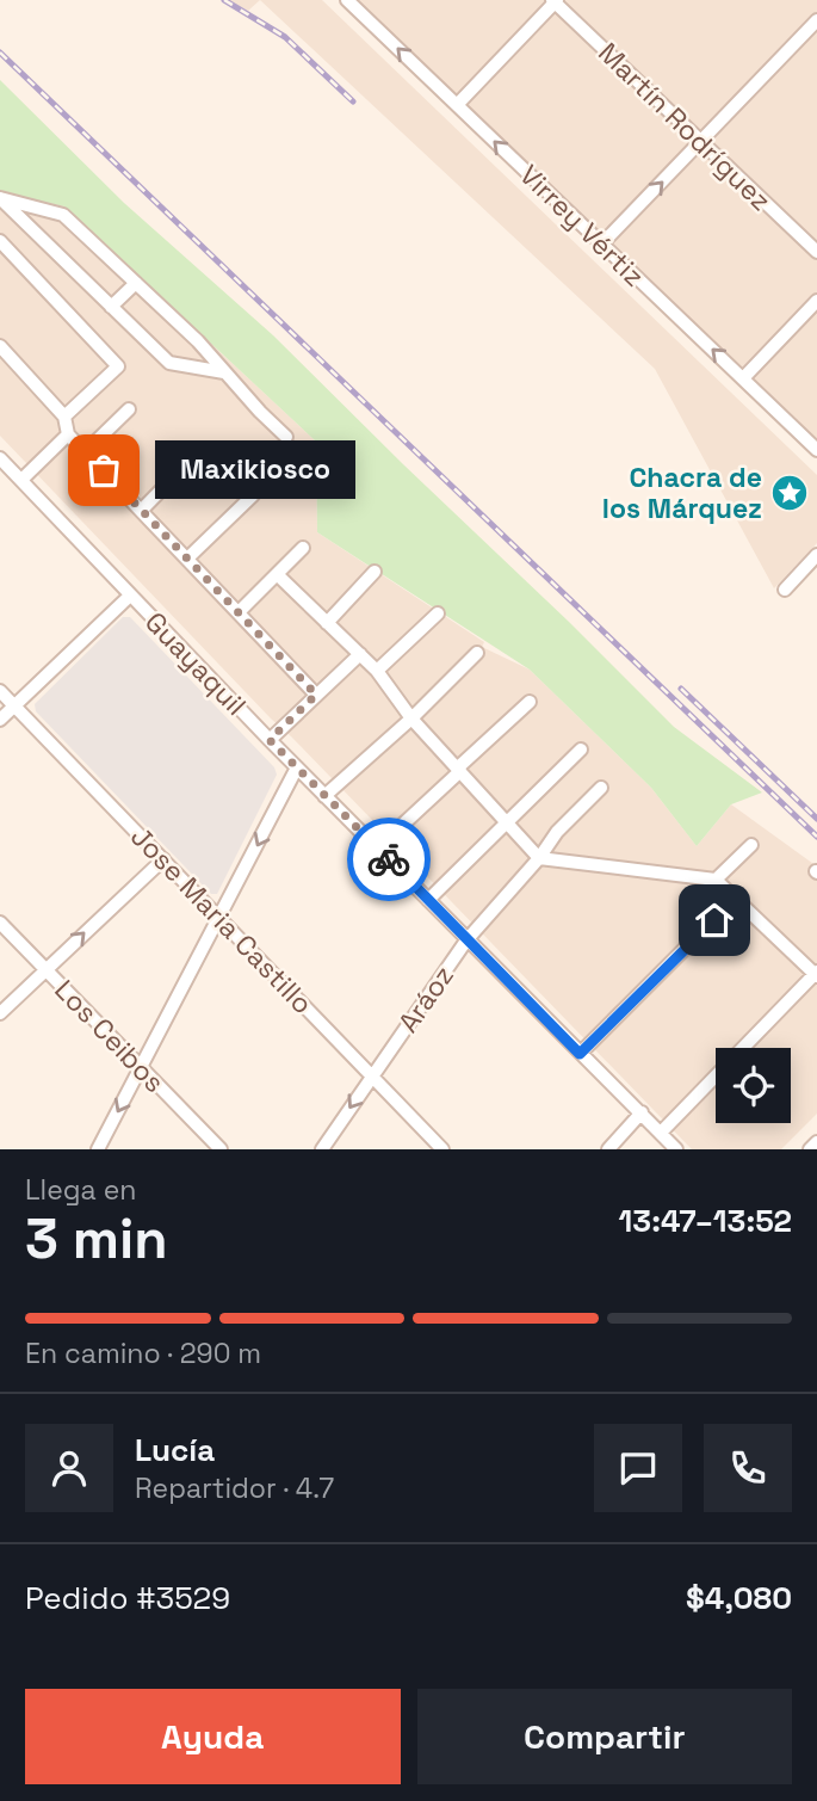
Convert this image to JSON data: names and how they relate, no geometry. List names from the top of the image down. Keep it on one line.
{"streets":{"street":["Martín Rodríguez","Virrey Vértiz","Guayaquil","Jose Maria Castillo","Aráoz","Los Ceibos"]},"crossings":[["Guayaquil","Aráoz"],["Jose Maria Castillo","Aráoz"]],"one_way":["Virrey Vértiz"],"places":{"other":["Maxikiosco"],"place":["Chacra de los Márquez"]},"page":{"bubble":"Maxikiosco","heading":["3 min","Llega en","13:47–13:52"],"panel":["Lucía","Repartidor · 4.7","Pedido #3529","$4,080"],"bar":"En camino · 290 m","buttons":["Ayuda","Compartir"]}}
